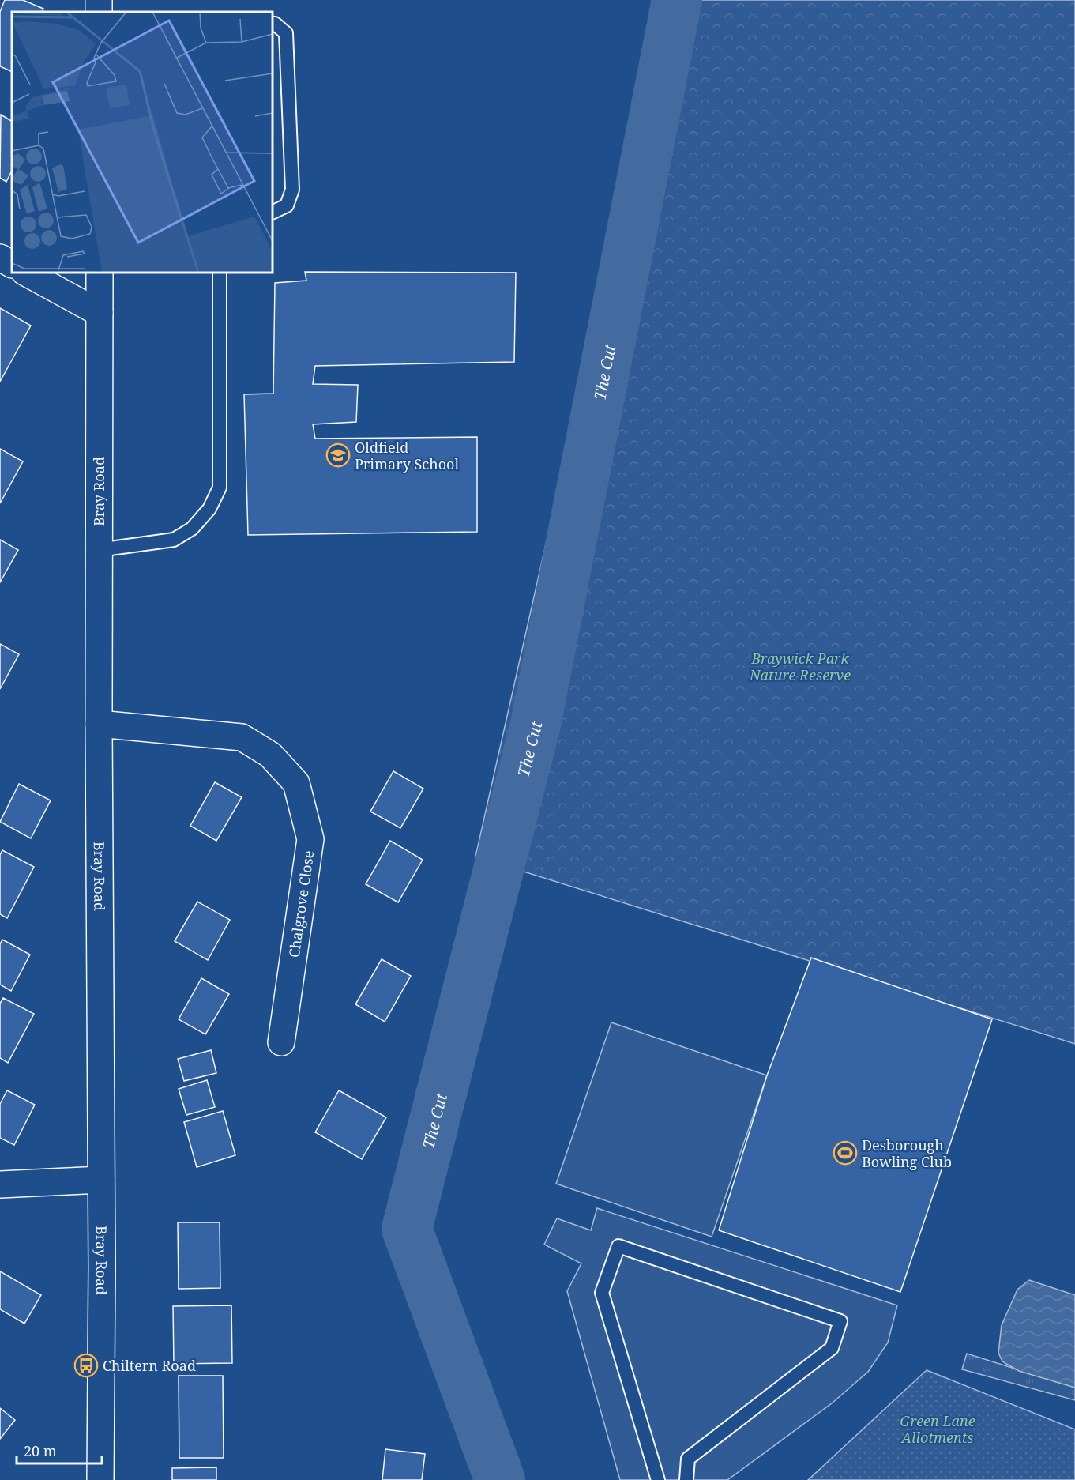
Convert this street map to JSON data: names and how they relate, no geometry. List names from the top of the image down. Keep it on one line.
{"streets":{"main road":["Bray Road","Chalgrove Close"]},"crossings":[["Bray Road","Chalgrove Close"]],"water":["The Cut"],"parks":["Braywick Park Nature Reserve","Green Lane Allotments"],"places":{"school or university":["Oldfield Primary School"],"sports":["Desborough Bowling Club"],"bus stop":["Chiltern Road"]},"scale_bar":"20 m"}
